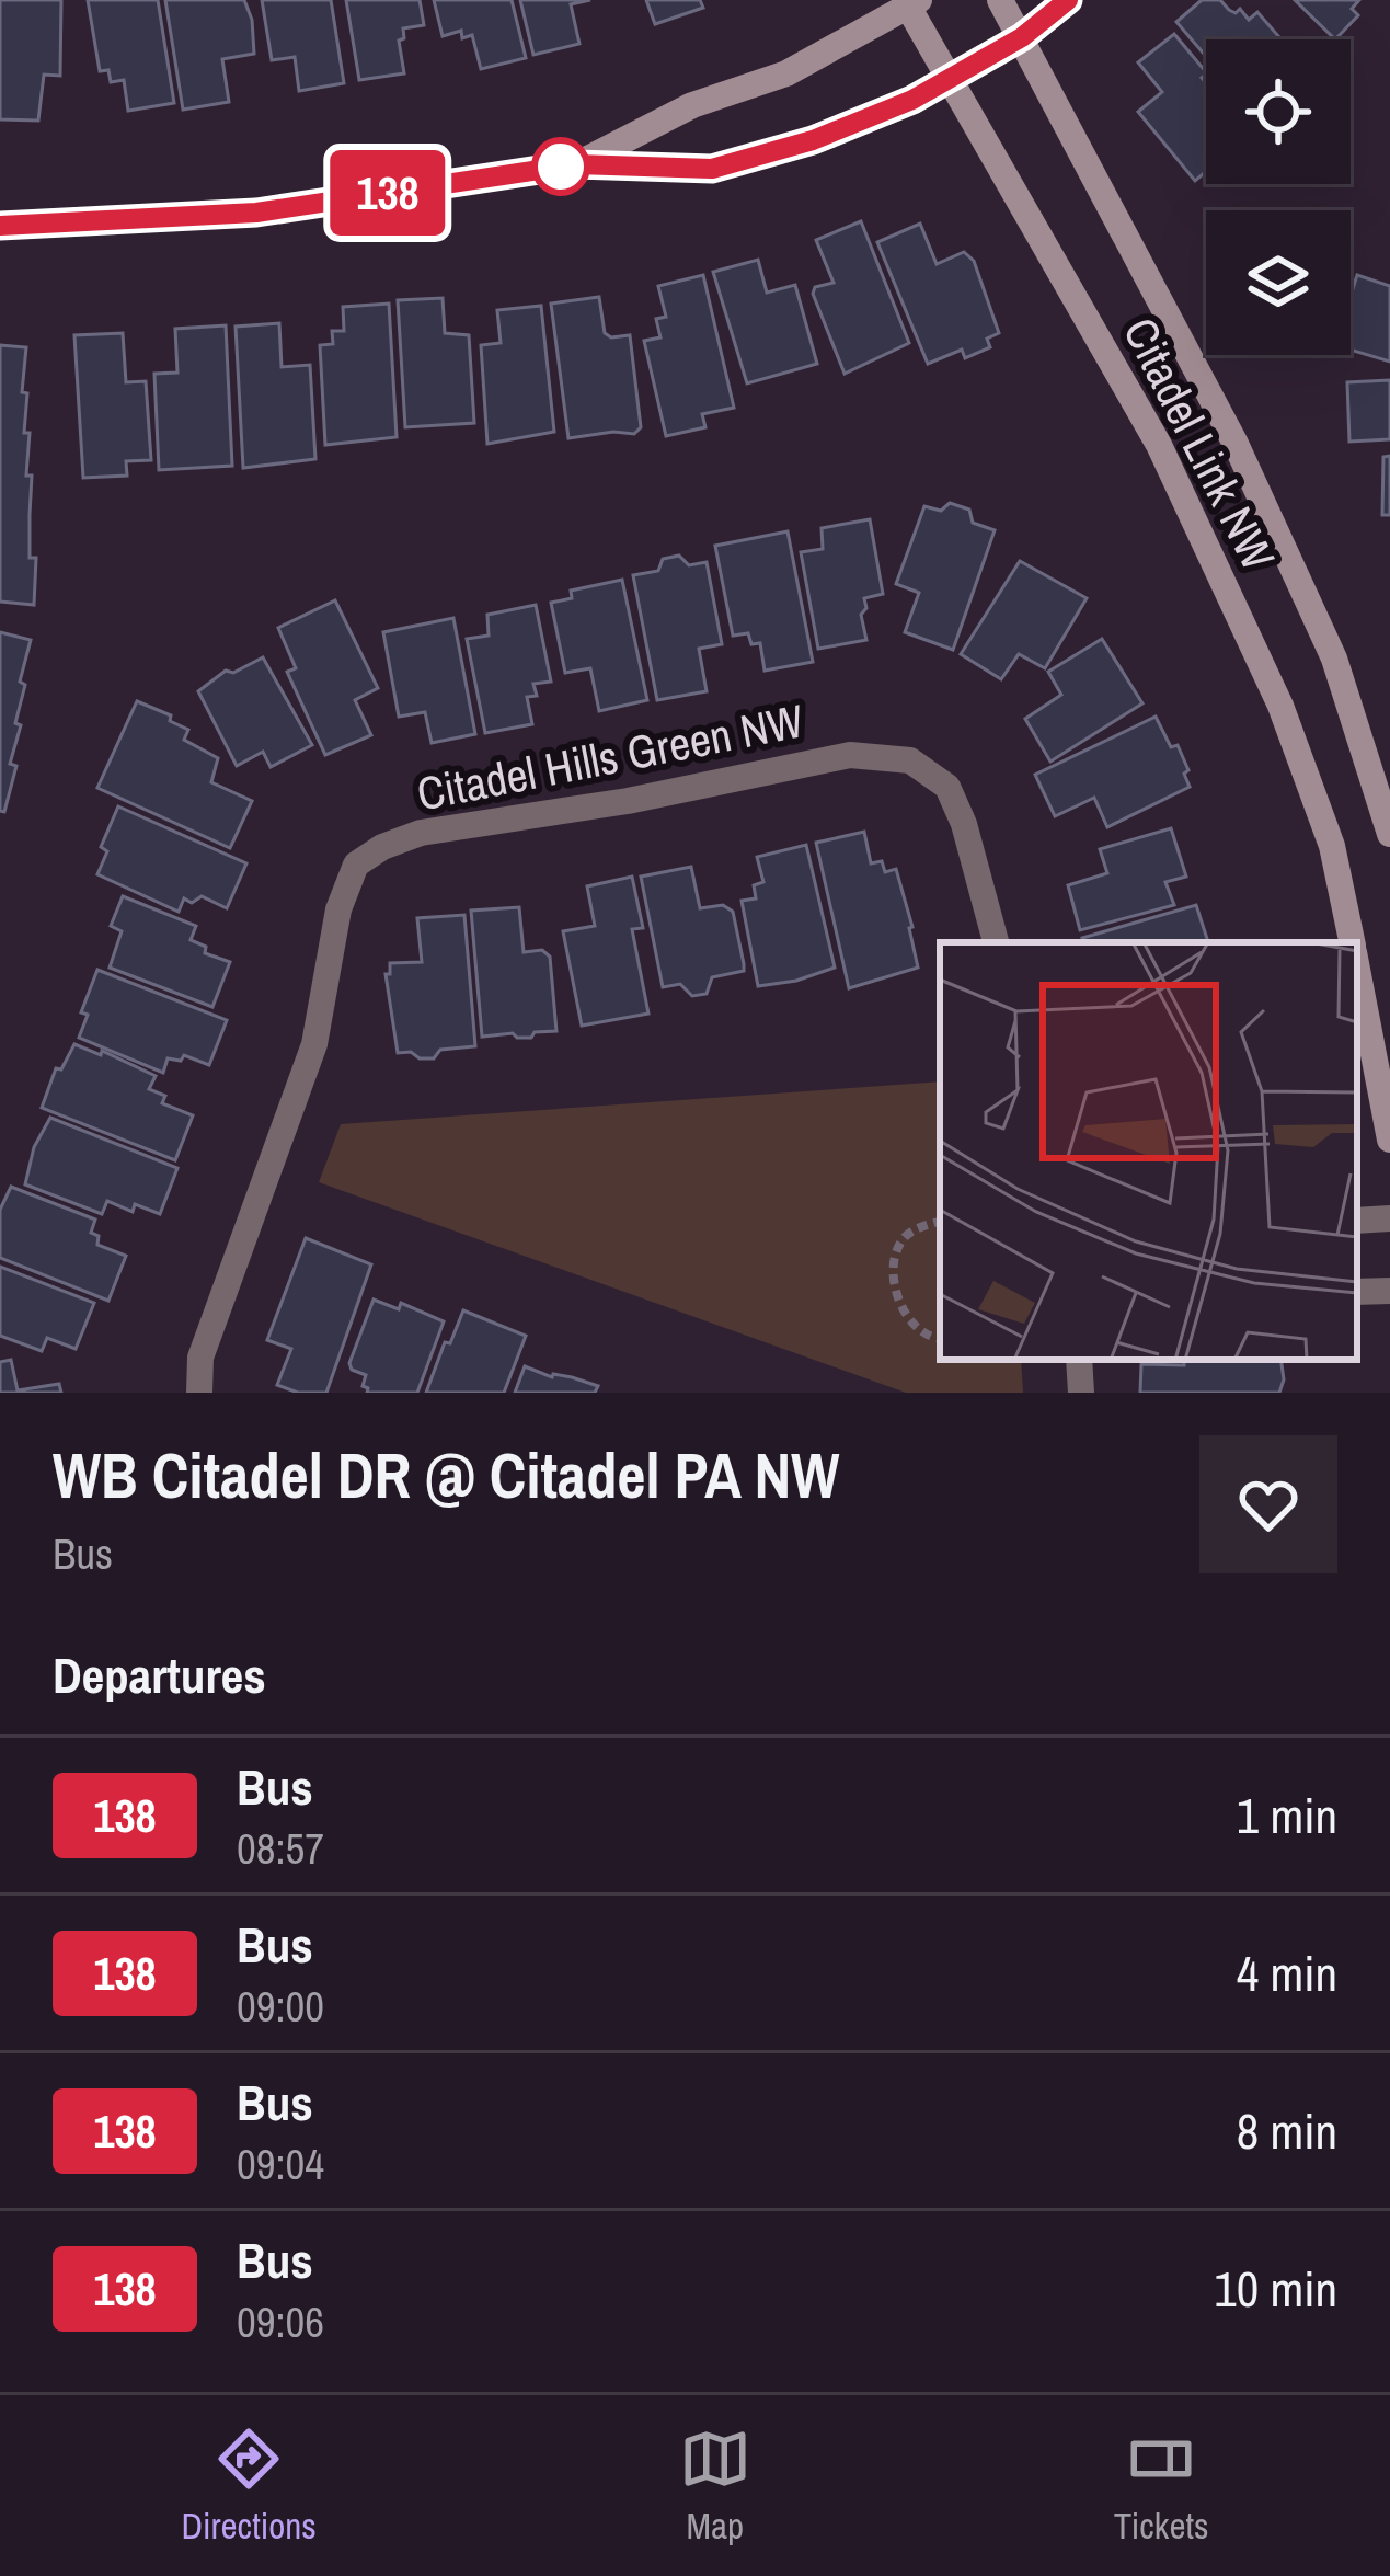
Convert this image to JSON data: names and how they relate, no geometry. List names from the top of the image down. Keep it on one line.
{"streets":{"street":["Citadel Link NW","Citadel Hills Green NW"]},"lines":["bus line 138"],"page":{"on_map":"138","heading":[["WB Citadel DR @ Citadel PA NW","Bus"],"Departures"],"list":[{"mark":"138","name":"Bus","note":"08:57","value":"1 min"},{"mark":"138","name":"Bus","note":"09:00","value":"4 min"},{"mark":"138","name":"Bus","note":"09:04","value":"8 min"},{"mark":"138","name":"Bus","note":"09:06","value":"10 min"}],"tabs":["Directions","Map","Tickets"]}}
